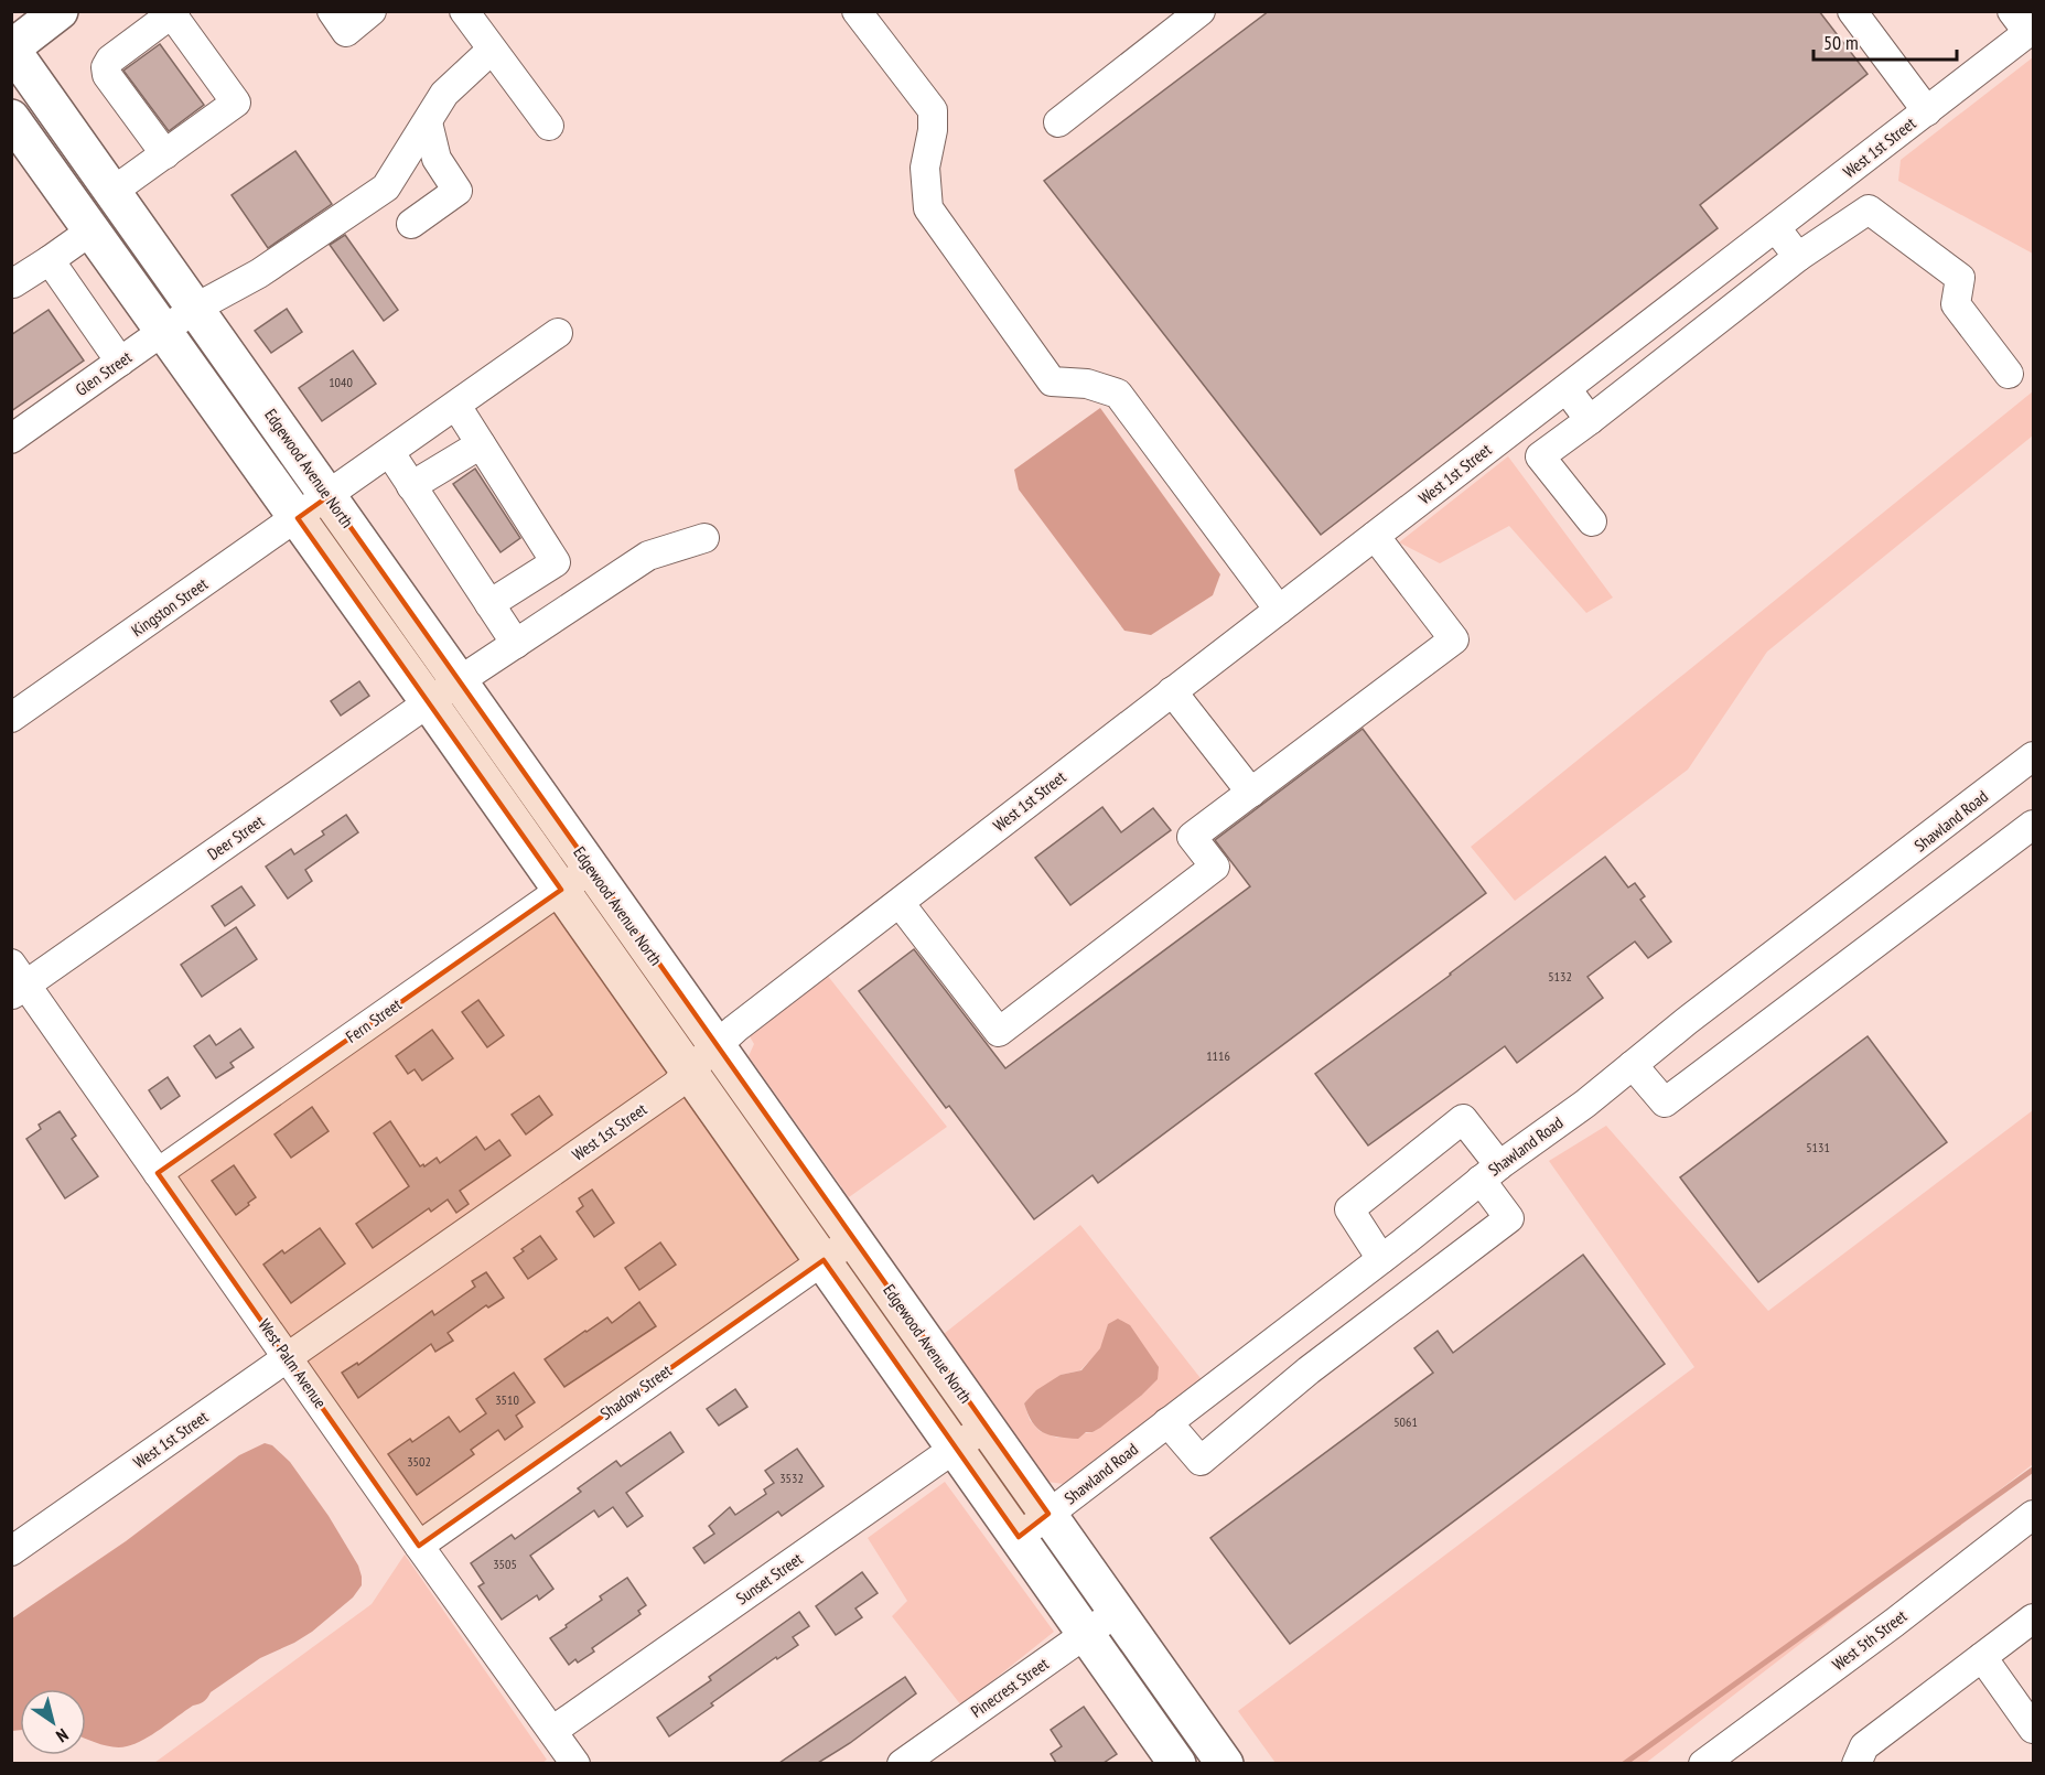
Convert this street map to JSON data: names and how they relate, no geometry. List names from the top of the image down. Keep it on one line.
{"streets":{"main road":["Edgewood Avenue North"],"street":["West 1st Street","Glen Street","Kingston Street","Shawland Road","Deer Street","Fern Street","West Palm Avenue","Shadow Street","Sunset Street","West 5th Street","Pinecrest Street"]},"crossings":[["West 1st Street","Edgewood Avenue North"],["West 1st Street","West Palm Avenue"],["Glen Street","Edgewood Avenue North"],["Edgewood Avenue North","Kingston Street"],["Edgewood Avenue North","Shawland Road"],["Edgewood Avenue North","Deer Street"],["Edgewood Avenue North","Fern Street"],["Edgewood Avenue North","Shadow Street"],["Edgewood Avenue North","Sunset Street"],["Edgewood Avenue North","Pinecrest Street"],["Deer Street","West Palm Avenue"],["Fern Street","West Palm Avenue"],["West Palm Avenue","Shadow Street"],["West Palm Avenue","Sunset Street"]],"house_numbers":["1040","5132","1116","5131","3510","5061","3502","3532","3505"],"scale_bar":"50 m","north":"bottom right"}
